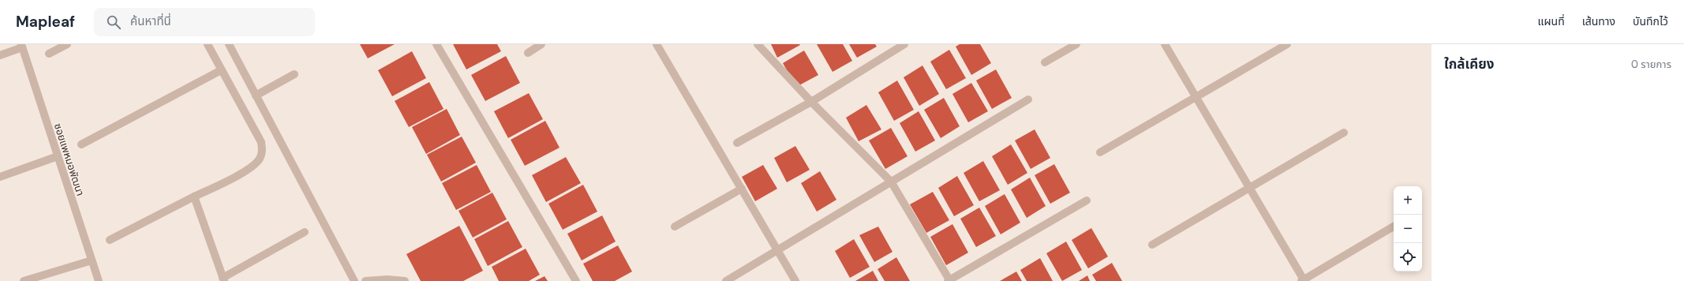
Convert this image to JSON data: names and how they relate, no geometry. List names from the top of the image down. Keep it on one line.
{"streets":{"street":["ซอยแพหมอพัฒนา"]},"page":{"header":"Mapleaf","search":"ค้นหาที่นี่","nav":["แผนที่","เส้นทาง","บันทึกไว้"],"heading":["ใกล้เคียง","0 รายการ"],"map_buttons":["+","−"]}}
